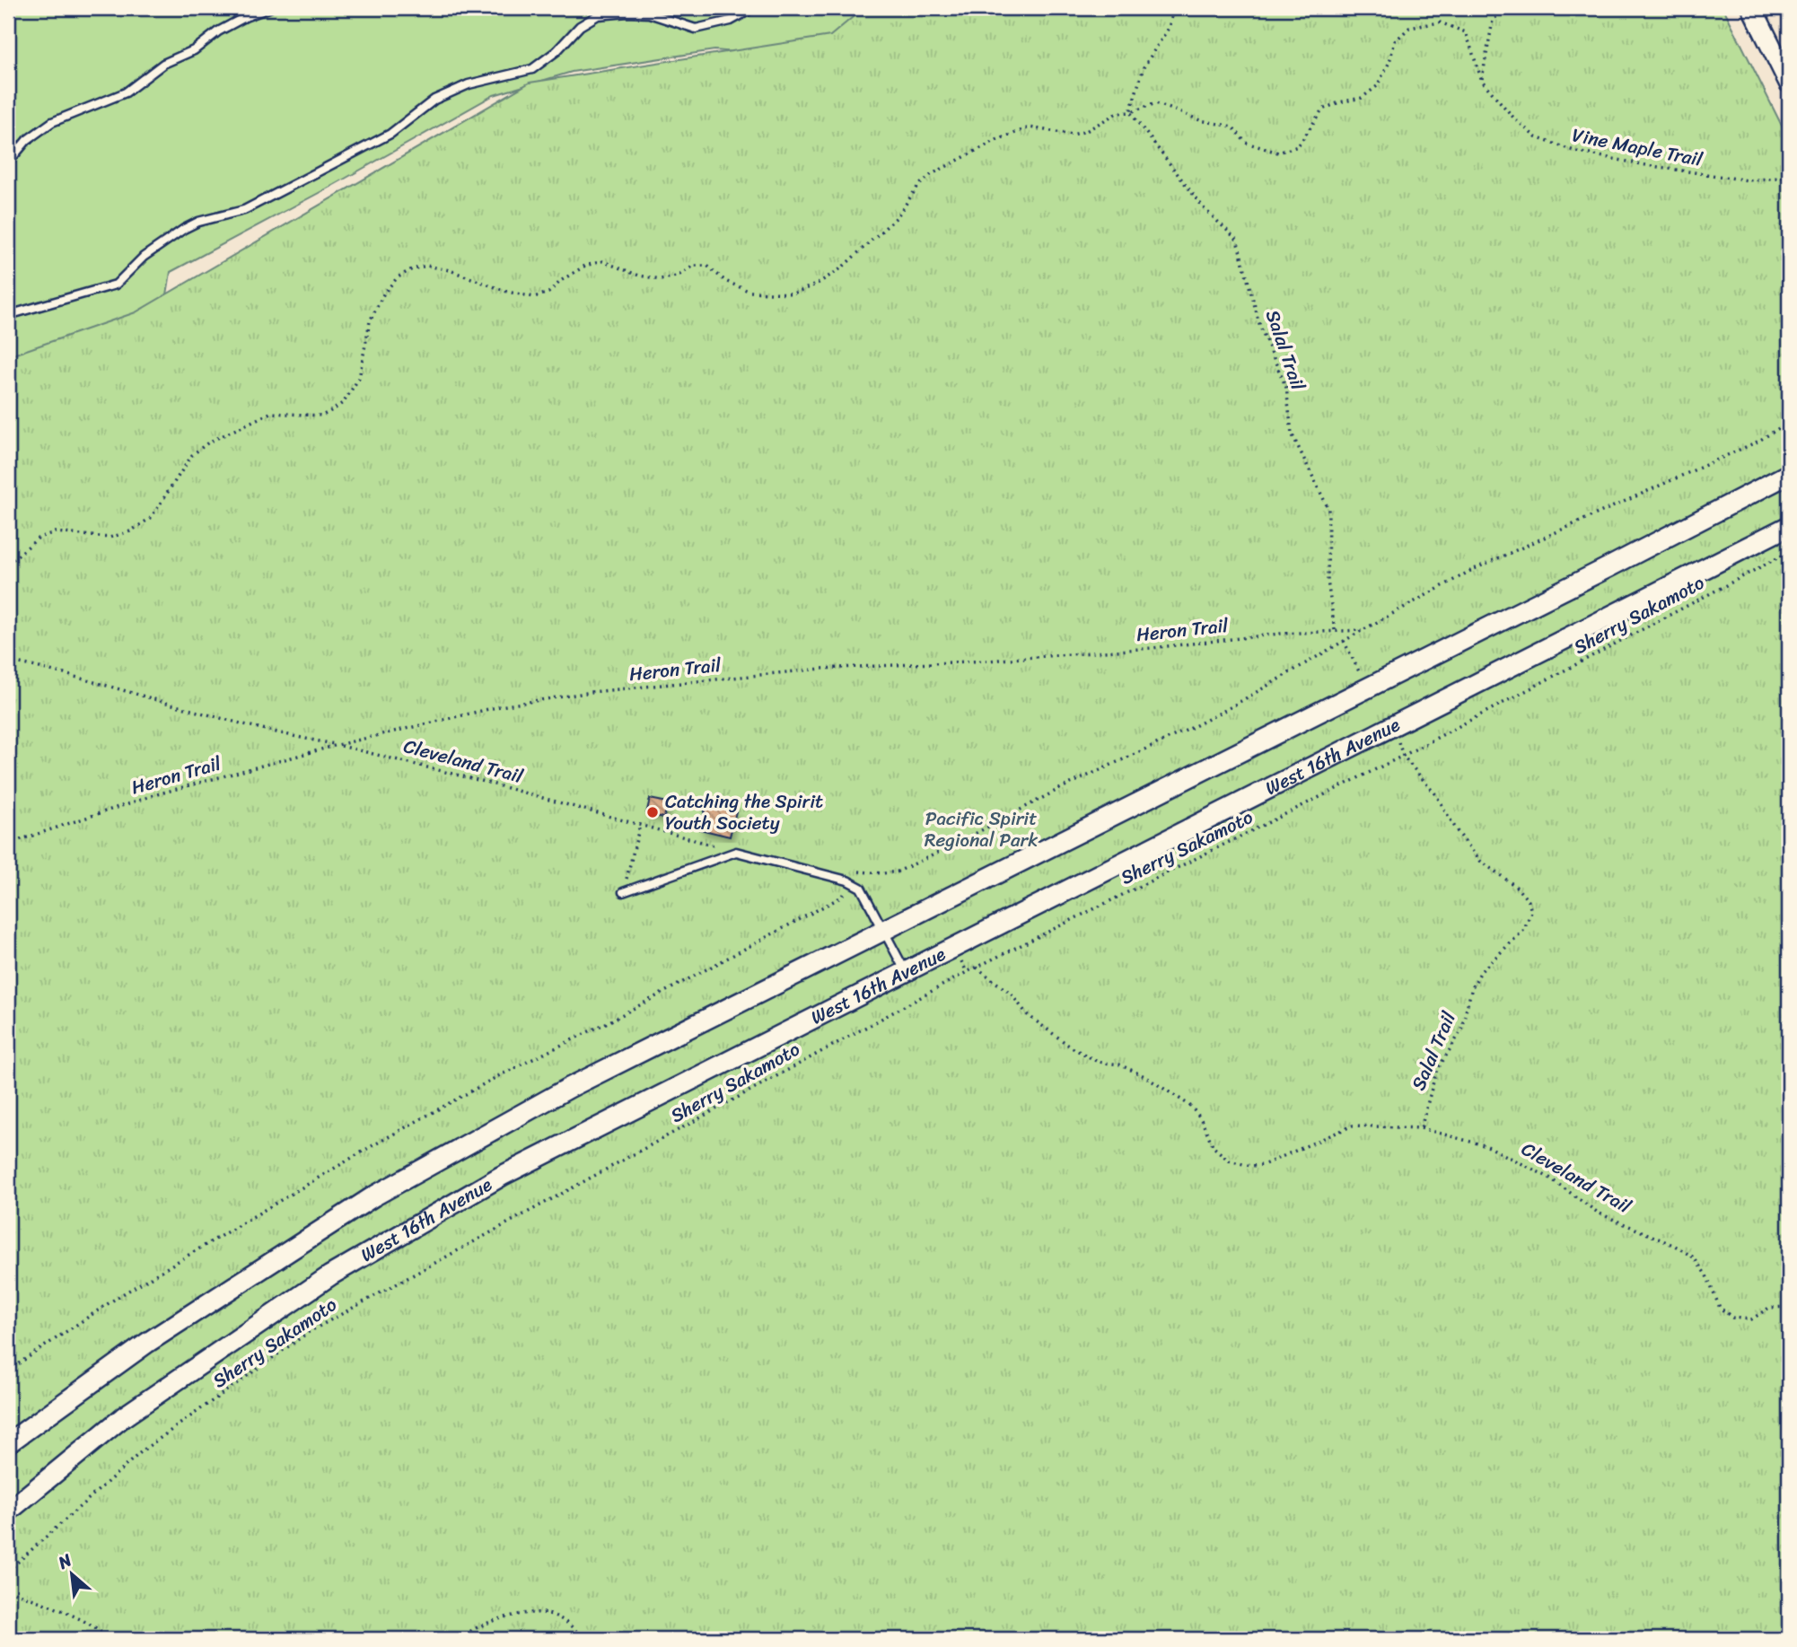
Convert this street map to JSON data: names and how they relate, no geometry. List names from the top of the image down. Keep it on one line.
{"streets":{"main road":["West 16th Avenue"],"path":["Vine Maple Trail","Salal Trail","Sherry Sakamoto","Heron Trail","Cleveland Trail"]},"crossings":[["Vine Maple Trail","Salal Trail"],["Salal Trail","Sherry Sakamoto"],["Salal Trail","Heron Trail"],["Salal Trail","Cleveland Trail"],["Sherry Sakamoto","Cleveland Trail"],["Heron Trail","Cleveland Trail"]],"parks":["Pacific Spirit Regional Park"],"places":["Catching the Spirit Youth Society"],"north":"top left"}
